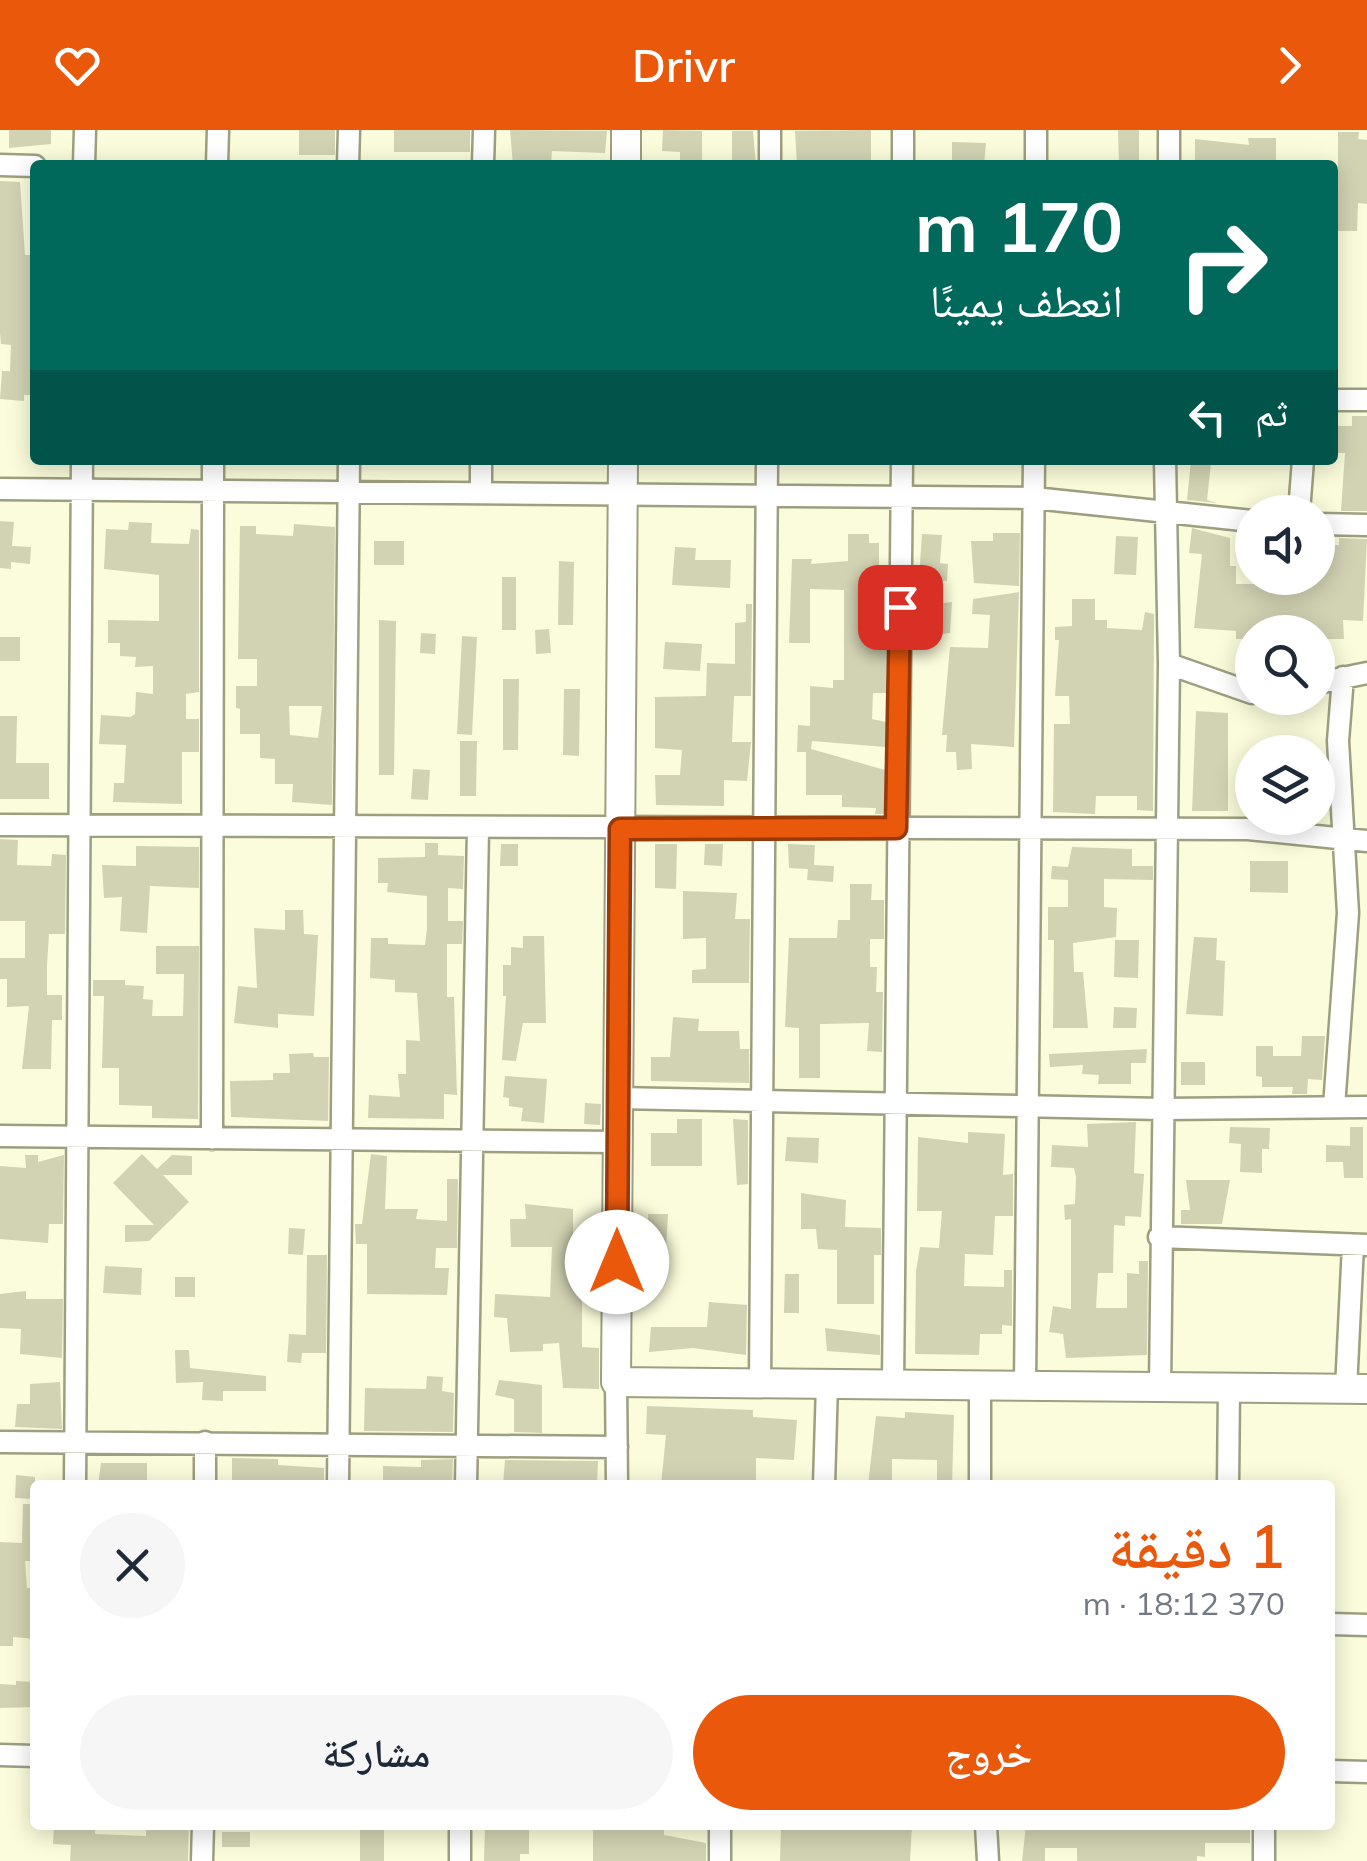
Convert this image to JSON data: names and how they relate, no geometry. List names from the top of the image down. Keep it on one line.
{"page":{"header":"Drivr","turn":["170 m","انعطف يمينًا"],"then":"ثم","heading":["1 دقيقة","370 m · 18:12"],"buttons":["خروج","مشاركة"]}}
